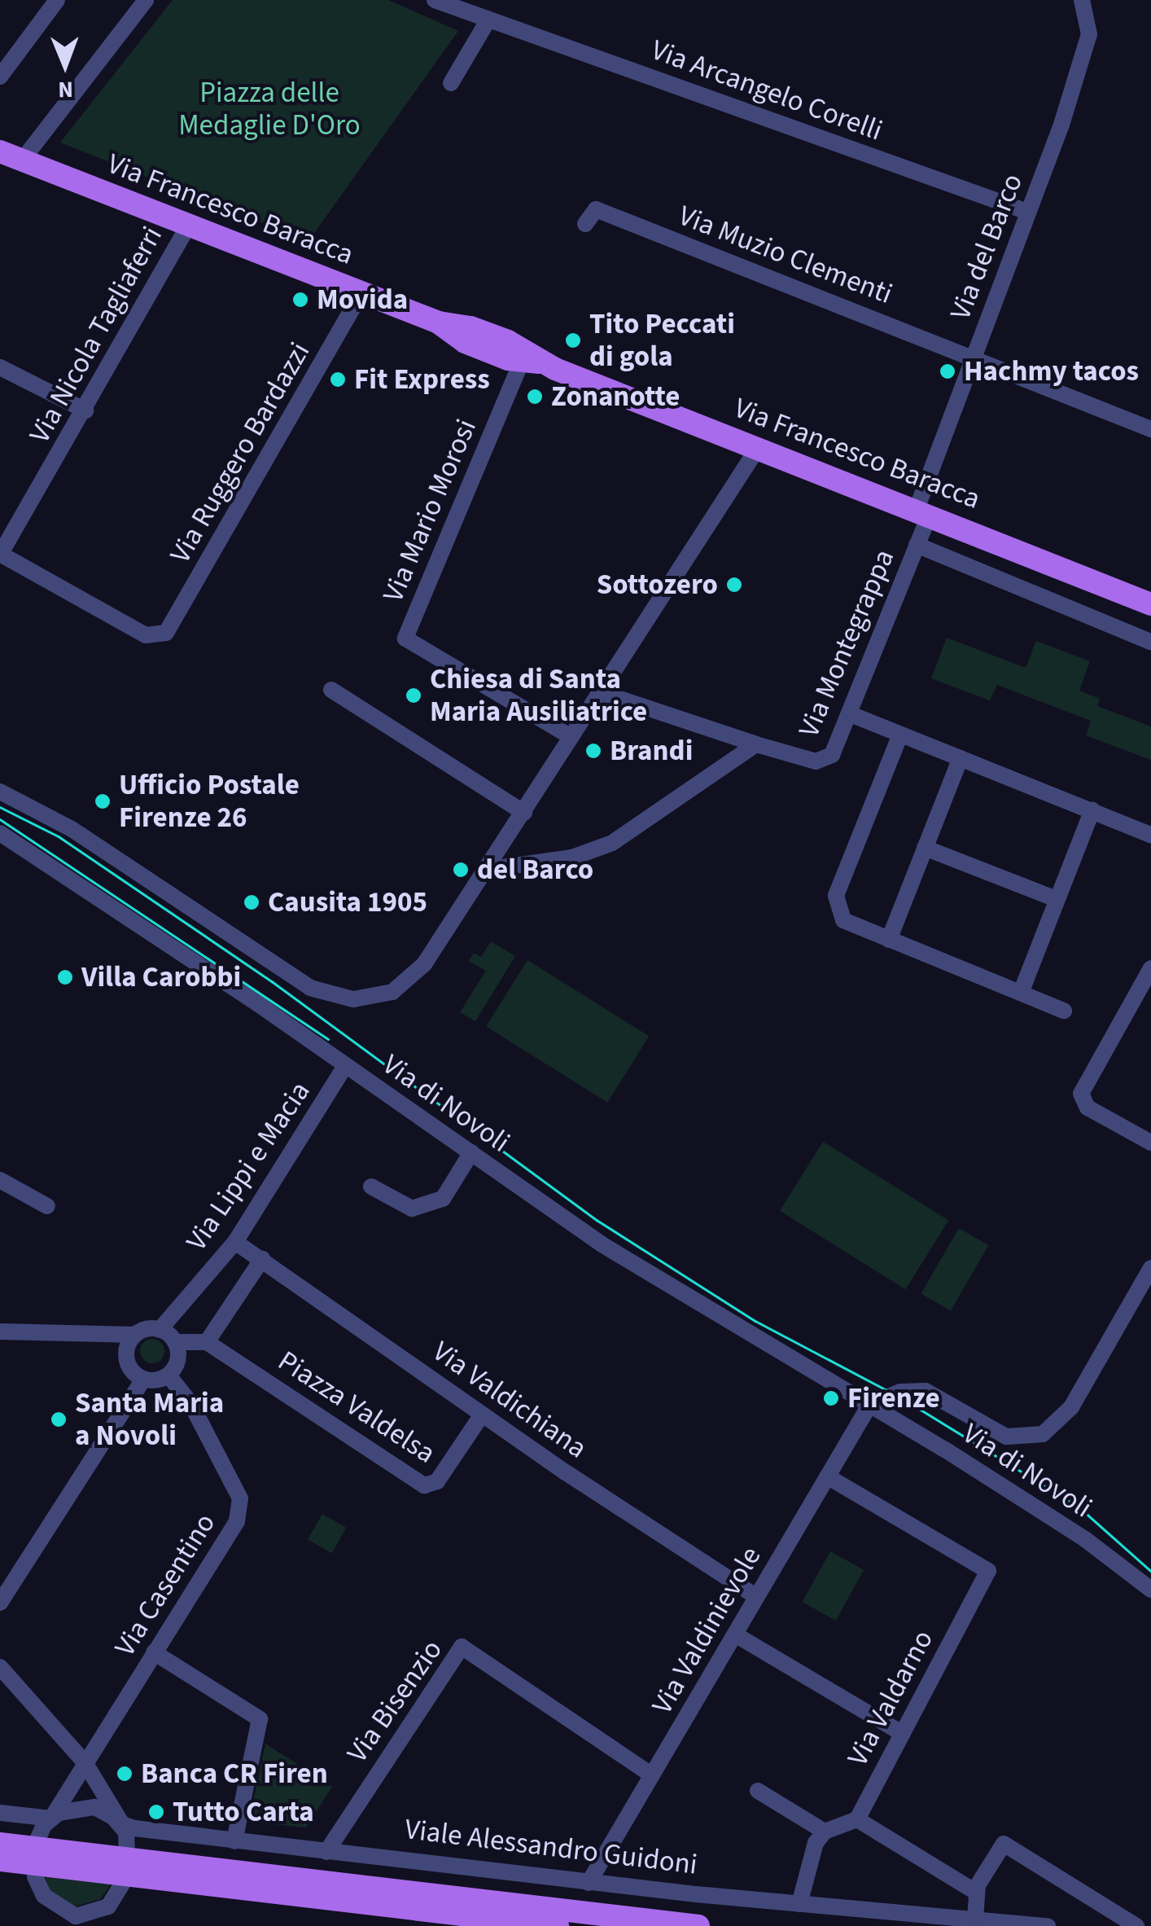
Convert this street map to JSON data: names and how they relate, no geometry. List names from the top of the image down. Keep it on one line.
{"streets":{"main road":["Via Francesco Baracca"],"street":["Via Arcangelo Corelli","Via del Barco","Via Muzio Clementi","Via Nicola Tagliaferri","Via Ruggero Bardazzi","Via Mario Morosi","Via Montegrappa","Via di Novoli","Via Lippi e Macia","Via Valdichiana","Piazza Valdelsa","Via Casentino","Via Valdinievole","Via Valdarno","Via Bisenzio","Viale Alessandro Guidoni"]},"crossings":[["Via Arcangelo Corelli","Via del Barco"],["Via Francesco Baracca","Via del Barco"],["Via Francesco Baracca","Via Nicola Tagliaferri"],["Via Francesco Baracca","Via Ruggero Bardazzi"],["Via Francesco Baracca","Via Mario Morosi"],["Via Francesco Baracca","Via Montegrappa"],["Via del Barco","Via Muzio Clementi"],["Via del Barco","Via Montegrappa"],["Via Nicola Tagliaferri","Via Ruggero Bardazzi"],["Via di Novoli","Via Lippi e Macia"],["Via di Novoli","Via Valdinievole"],["Via Lippi e Macia","Via Valdichiana"],["Via Lippi e Macia","Via Casentino"],["Via Valdichiana","Piazza Valdelsa"],["Via Valdichiana","Via Valdinievole"],["Via Casentino","Viale Alessandro Guidoni"],["Via Valdinievole","Via Valdarno"],["Via Valdinievole","Via Bisenzio"],["Via Valdinievole","Viale Alessandro Guidoni"],["Via Bisenzio","Viale Alessandro Guidoni"]],"parks":["Piazza delle Medaglie D'Oro"],"places":["Movida","Tito Peccati di gola","Hachmy tacos","Fit Express","Zonanotte","Sottozero","Chiesa di Santa Maria Ausiliatrice","Brandi","Ufficio Postale Firenze 26","del Barco","Causita 1905","Villa Carobbi","Firenze","Santa Maria a Novoli","Banca CR Firen","Tutto Carta"],"north":"bottom"}
